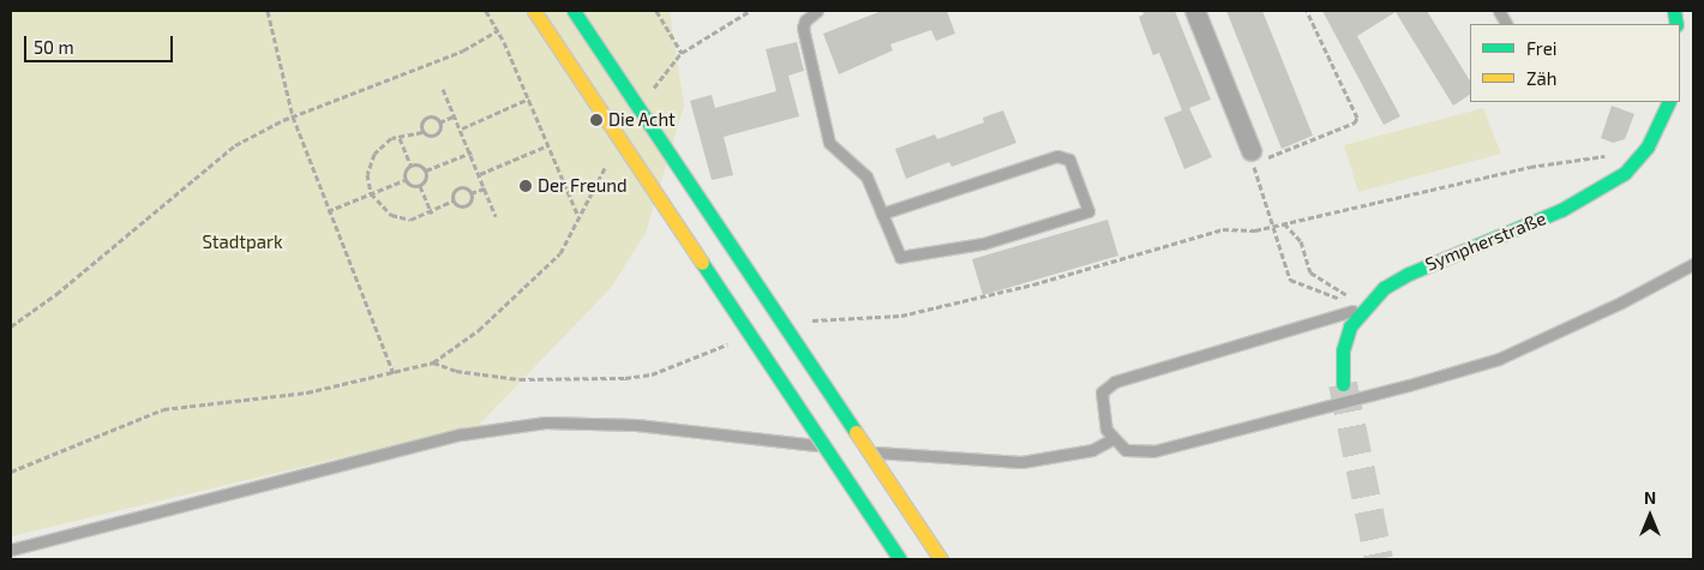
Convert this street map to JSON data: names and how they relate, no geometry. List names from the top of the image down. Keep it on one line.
{"streets":{"main road":["Sympherstraße"]},"parks":["Stadtpark"],"places":["Die Acht","Der Freund"],"legend":["Frei","Zäh"],"scale_bar":"50 m","north":"top"}
